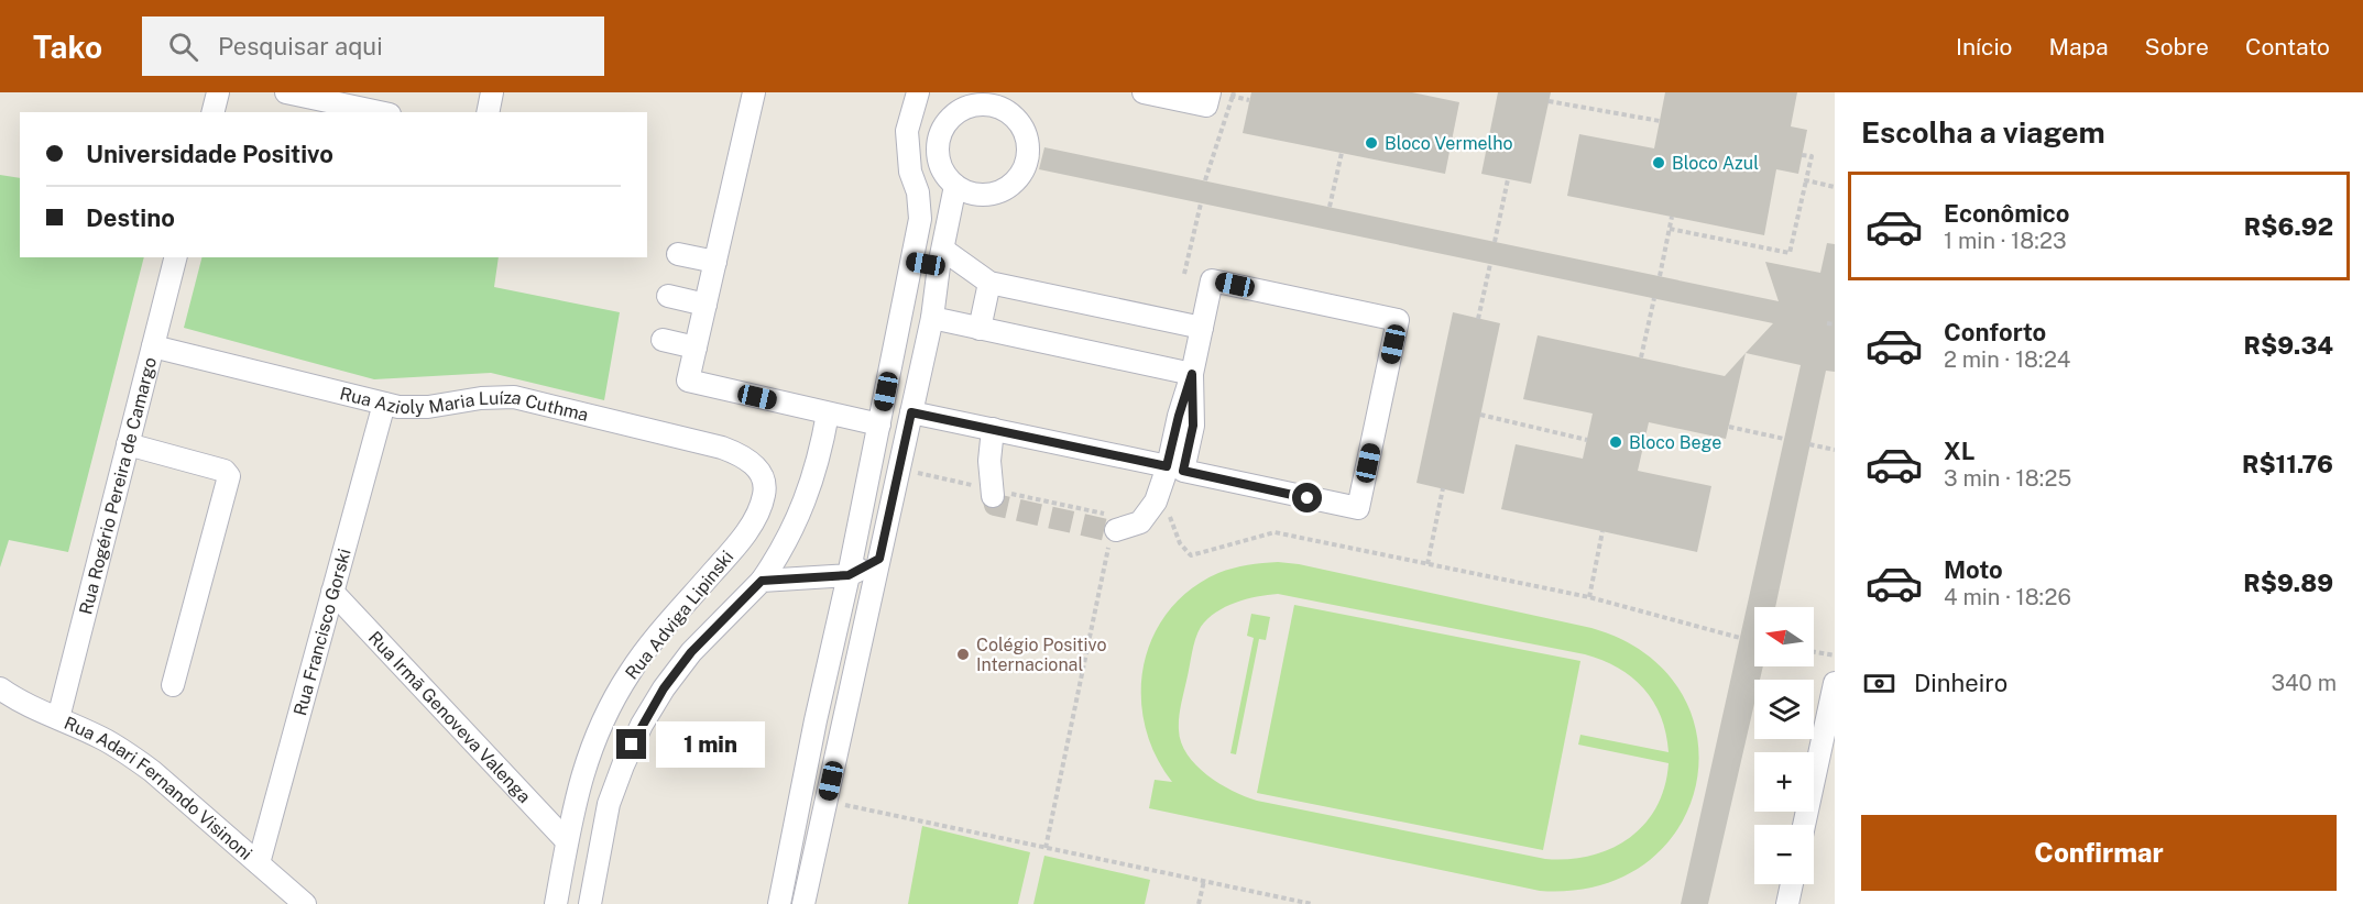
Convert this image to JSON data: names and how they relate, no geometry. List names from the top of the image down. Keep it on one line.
{"streets":{"street":["Rua Azioly Maria Luíza Cuthma","Rua Rogério Pereira de Camargo","Rua Adviga Lipinski","Rua Francisco Gorski","Rua Irmã Genoveva Valenga","Rua Adari Fernando Visinoni"]},"crossings":[["Rua Azioly Maria Luíza Cuthma","Rua Rogério Pereira de Camargo"],["Rua Azioly Maria Luíza Cuthma","Rua Adviga Lipinski"],["Rua Azioly Maria Luíza Cuthma","Rua Francisco Gorski"],["Rua Rogério Pereira de Camargo","Rua Adari Fernando Visinoni"],["Rua Adviga Lipinski","Rua Irmã Genoveva Valenga"],["Rua Francisco Gorski","Rua Irmã Genoveva Valenga"],["Rua Francisco Gorski","Rua Adari Fernando Visinoni"]],"places":["Bloco Vermelho","Bloco Azul","Bloco Bege","Colégio Positivo Internacional"],"north":"left","page":{"header":"Tako","search":"Pesquisar aqui","nav":["Início","Mapa","Sobre","Contato"],"heading":"Escolha a viagem","banner":["Universidade Positivo","Destino"],"list":[{"name":"Econômico","note":"1 min · 18:23","value":"R$6.92"},{"name":"Conforto","note":"2 min · 18:24","value":"R$9.34"},{"name":"XL","note":"3 min · 18:25","value":"R$11.76"},{"name":"Moto","note":"4 min · 18:26","value":"R$9.89"}],"map_buttons":["+","−"],"pay":["Dinheiro","340 m"],"bubble":"1 min","buttons":"Confirmar"}}
